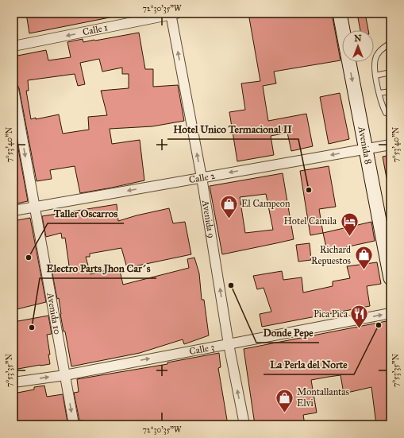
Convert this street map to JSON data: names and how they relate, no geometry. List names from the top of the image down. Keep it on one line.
{"streets":{"main road":["Avenida 8"],"street":["Calle 1","Calle 2","Avenida 9","Avenida 10","Calle 3"]},"crossings":[["Calle 1","Avenida 9"],["Avenida 8","Calle 2"],["Calle 2","Avenida 9"],["Calle 2","Avenida 10"],["Avenida 9","Calle 3"],["Avenida 10","Calle 3"]],"one_way":["Calle 1","Avenida 8","Calle 2","Avenida 9","Avenida 10","Calle 3"],"places":{"other":["Hotel Unico Termacional II","Taller Oscarros","Donde Pepe","La Perla del Norte","Electro Parts Jhon Car´s"],"shop":["El Campeon","Richard Repuestos","Montallantas Elvi"],"hotel":["Hotel Camila"],"restaurant":["Pica Pica"]},"north":"top","coordinates":["72°30'35\"W","7°53'40\"N","7°53'35\"N"]}
